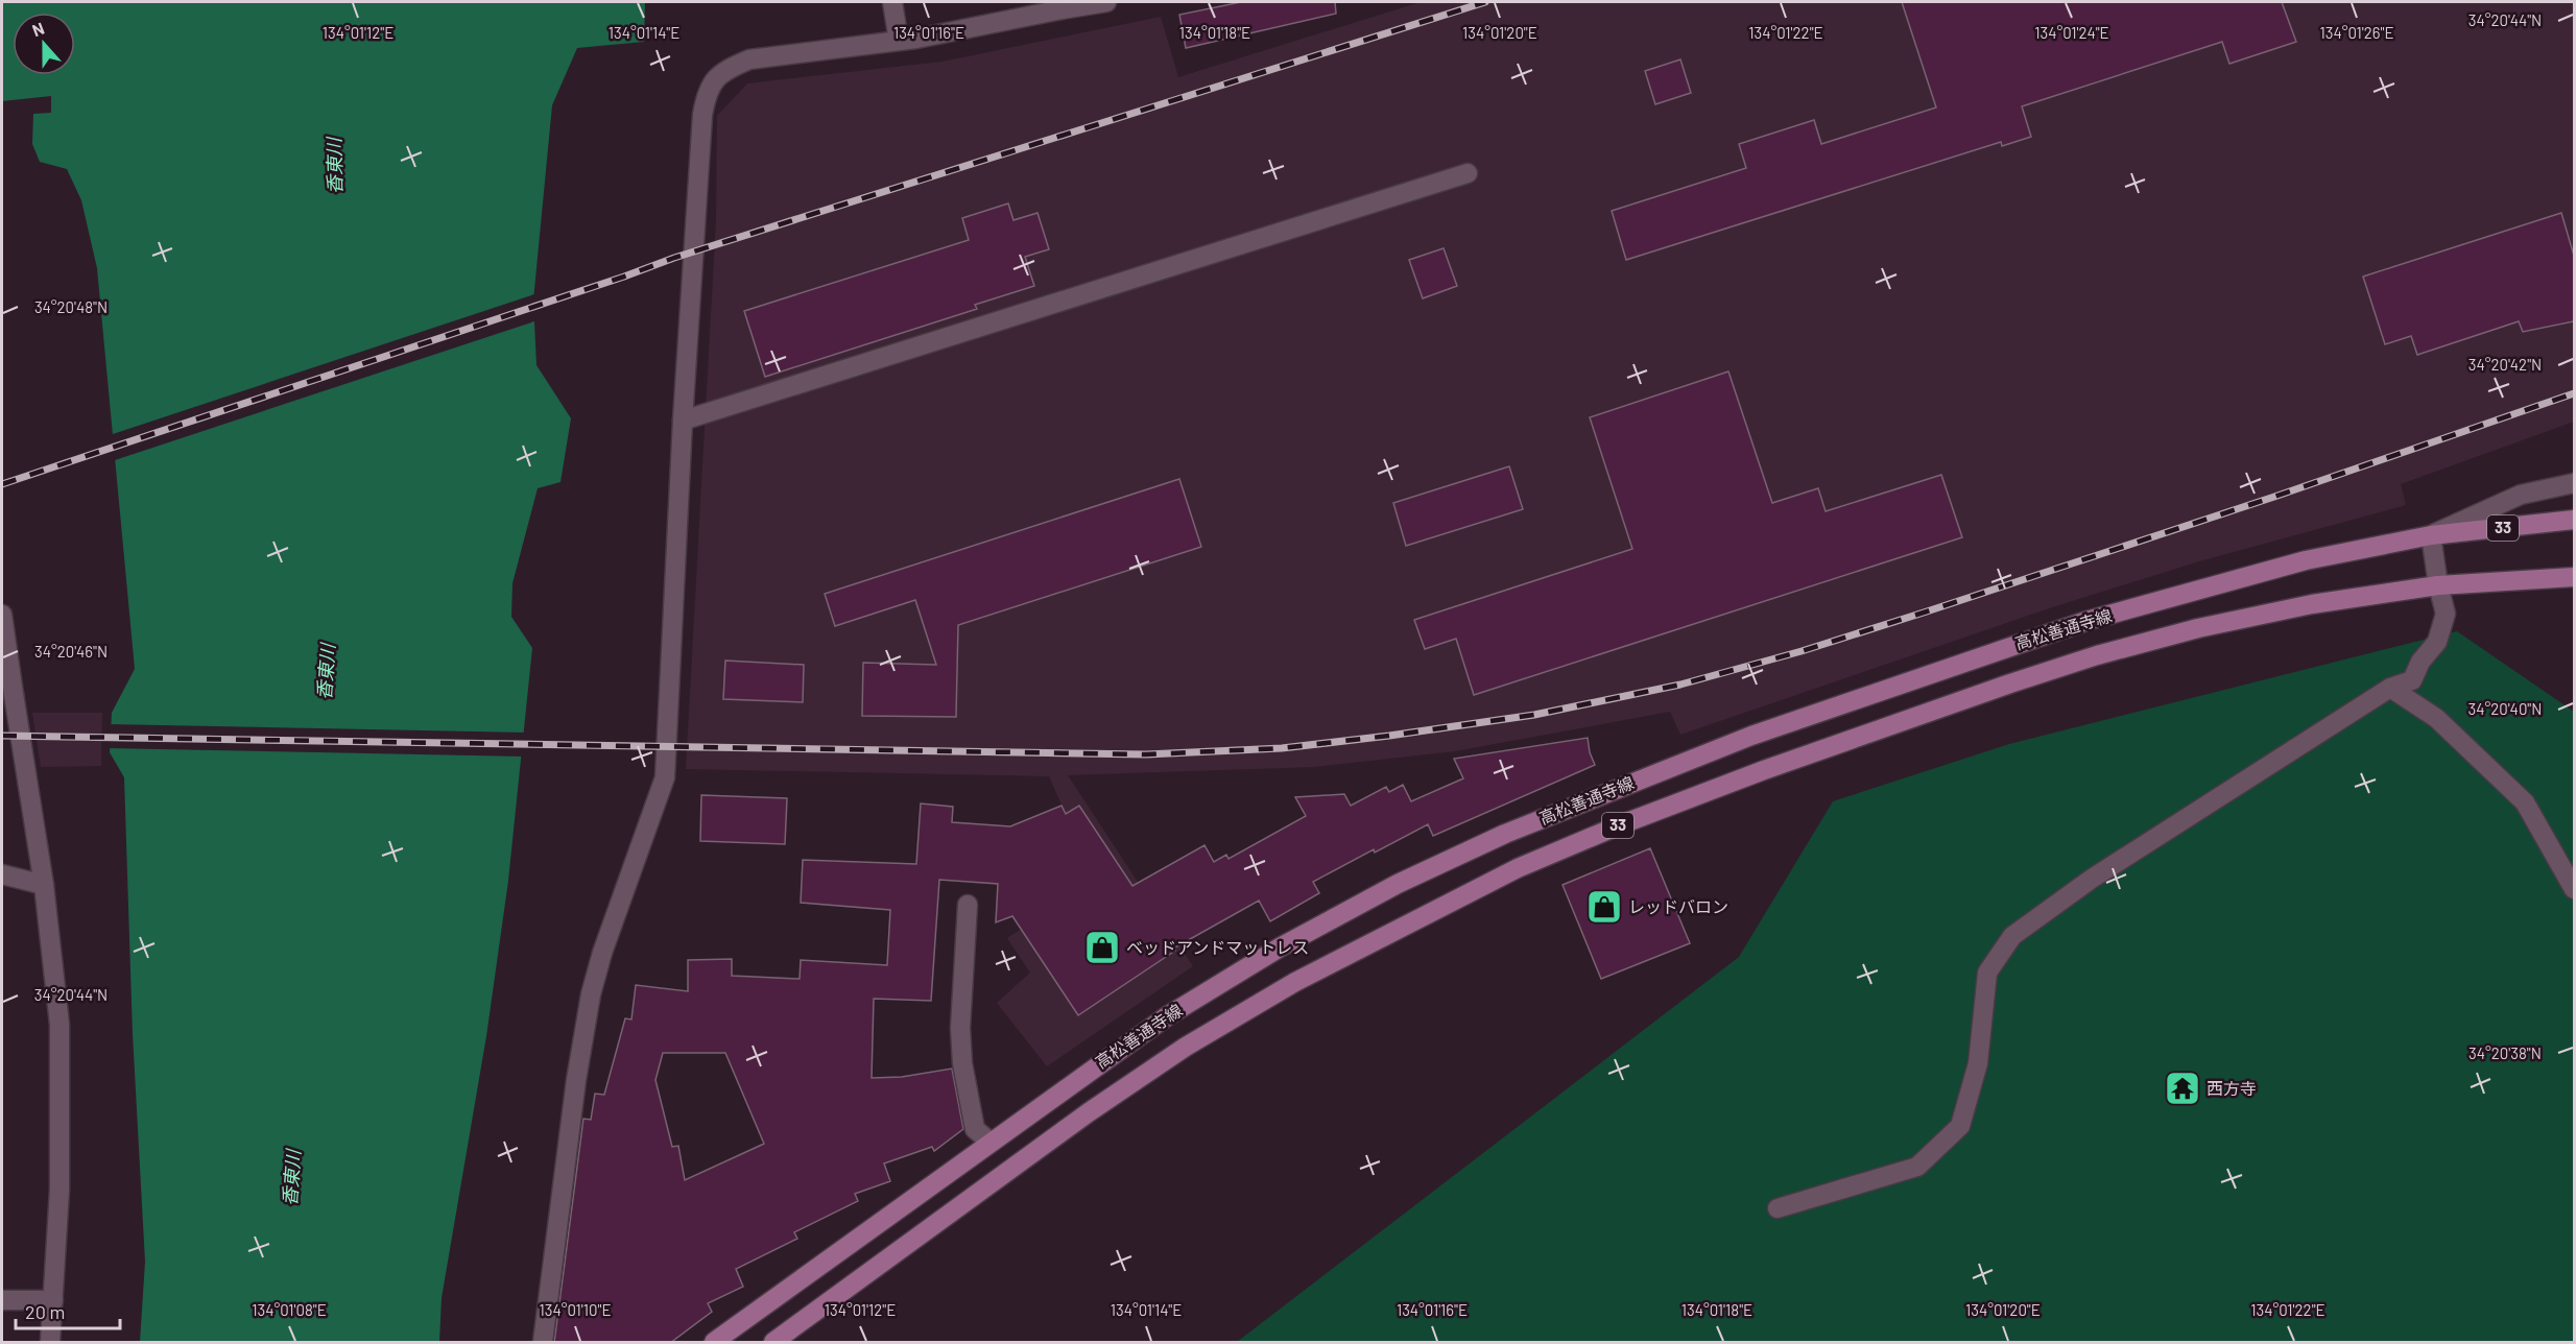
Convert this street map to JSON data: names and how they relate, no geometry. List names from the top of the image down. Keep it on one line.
{"streets":{"main road":["33","高松善通寺線"]},"water":["香東川"],"places":{"shop":["レッドバロン","ベッドアンドマットレス"],"temple":["西方寺"]},"scale_bar":"20 m","north":"top","coordinates":["34°20'44\"N","134°01'12\"E","134°01'14\"E","134°01'16\"E","134°01'18\"E","134°01'20\"E","134°01'22\"E","134°01'24\"E","134°01'26\"E","34°20'48\"N","34°20'42\"N","34°20'46\"N","34°20'40\"N","34°20'38\"N","134°01'08\"E","134°01'10\"E"]}
